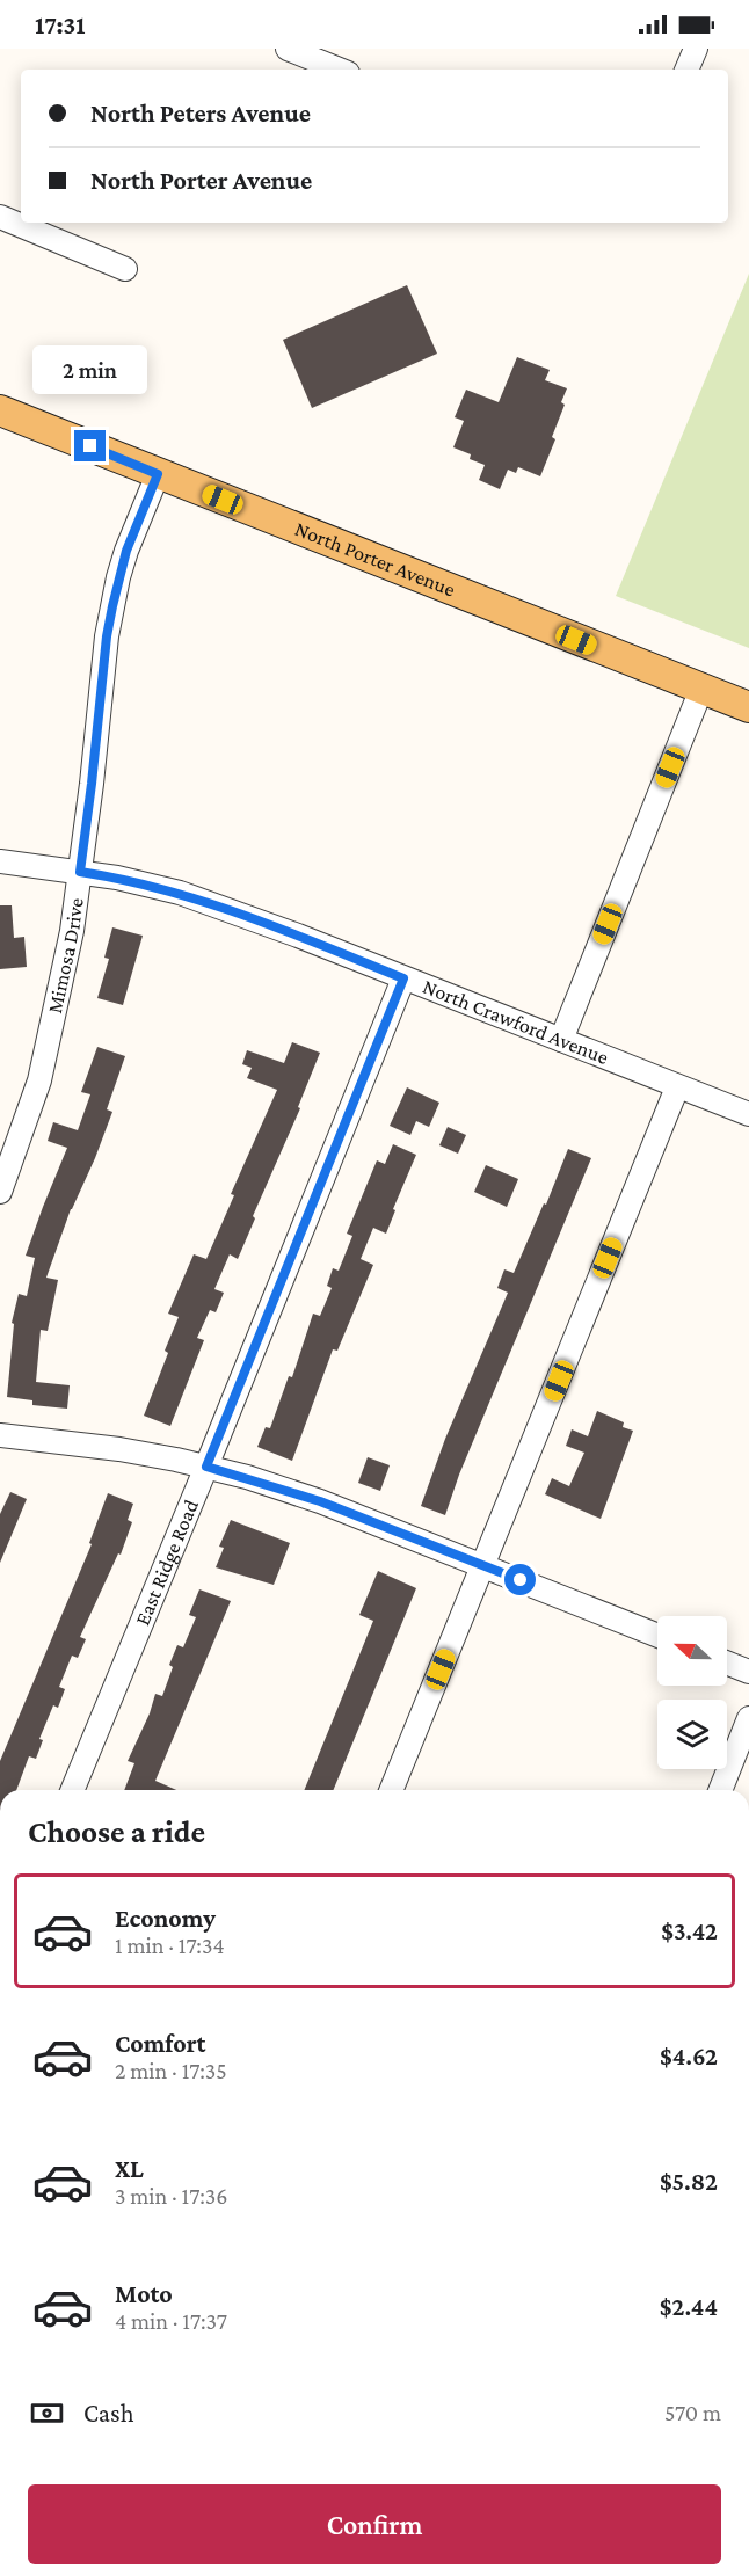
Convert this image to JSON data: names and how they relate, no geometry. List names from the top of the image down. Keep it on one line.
{"streets":{"main road":["North Porter Avenue"],"street":["Mimosa Drive","North Crawford Avenue","East Ridge Road"]},"crossings":[["North Porter Avenue","Mimosa Drive"],["Mimosa Drive","North Crawford Avenue"],["North Crawford Avenue","East Ridge Road"]],"north":"left","page":{"status":"17:31","banner":["North Peters Avenue","North Porter Avenue"],"bubble":"2 min","heading":"Choose a ride","list":[{"name":"Economy","note":"1 min · 17:34","value":"$3.42"},{"name":"Comfort","note":"2 min · 17:35","value":"$4.62"},{"name":"XL","note":"3 min · 17:36","value":"$5.82"},{"name":"Moto","note":"4 min · 17:37","value":"$2.44"}],"pay":["Cash","570 m"],"buttons":"Confirm"}}
